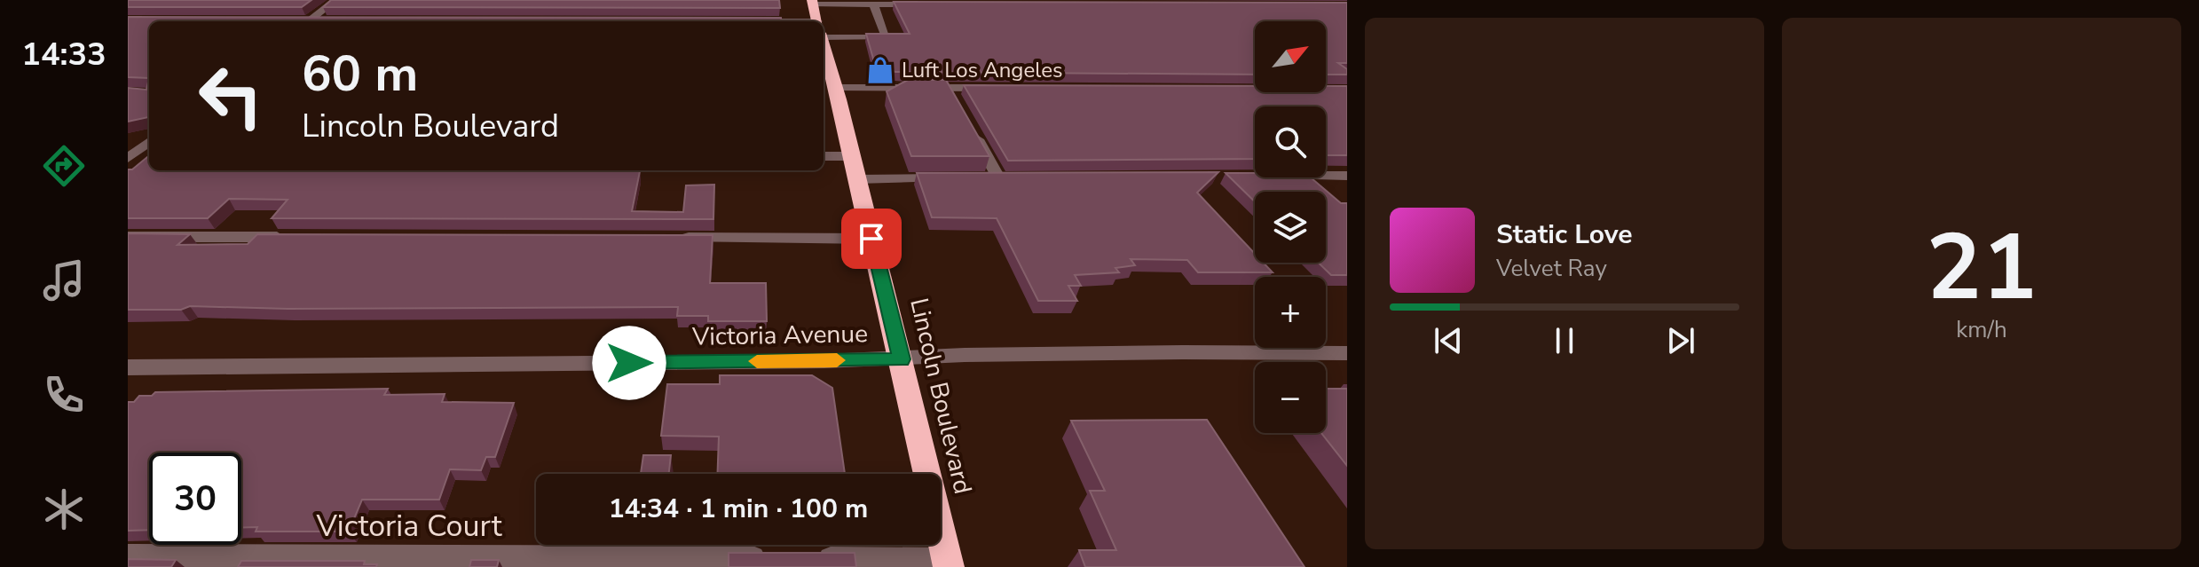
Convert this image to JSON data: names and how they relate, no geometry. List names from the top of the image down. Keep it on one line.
{"streets":{"highway":["Lincoln Boulevard"],"street":["Victoria Avenue","Victoria Court"]},"crossings":[["Victoria Avenue","Lincoln Boulevard"]],"places":{"shop":["Luft Los Angeles"]},"north":"top right","page":{"tabs":"14:33","tile":["21","km/h"],"map_buttons":["+","−"],"turn":["60 m","Lincoln Boulevard"],"song":["Static Love","Velvet Ray"],"limit":"30","trip":"14:34 · 1 min · 100 m"}}
